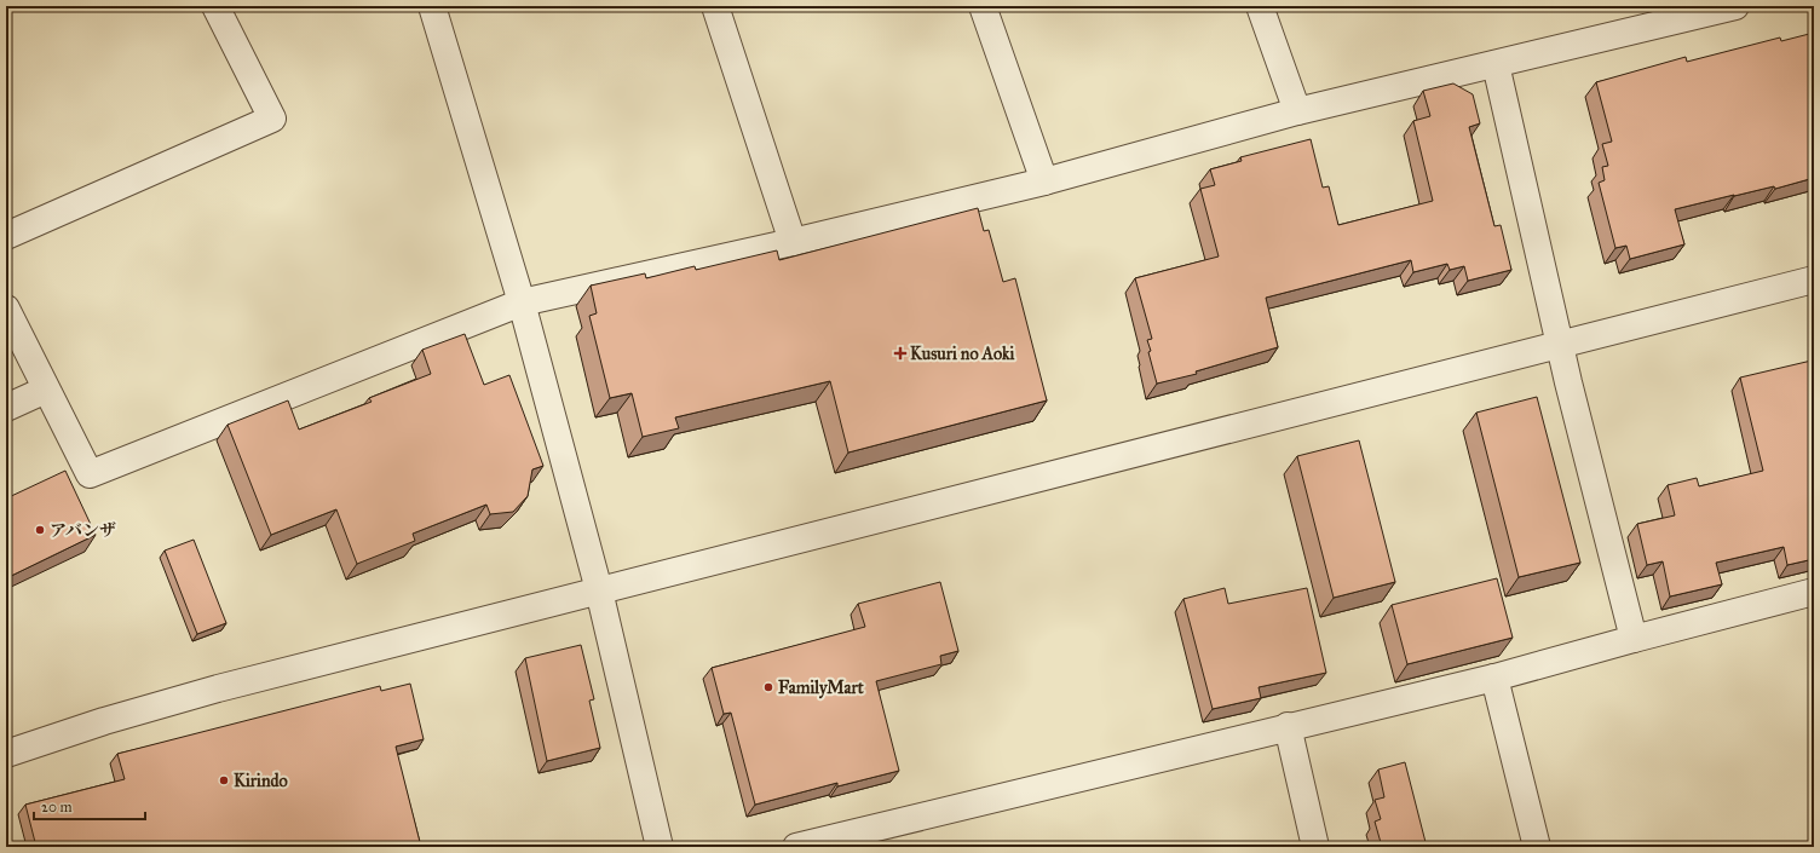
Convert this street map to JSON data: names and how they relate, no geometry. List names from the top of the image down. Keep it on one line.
{"places":{"health":["Kusuri no Aoki"],"other":["アバンザ","FamilyMart","Kirindo"]},"scale_bar":"20 m"}
